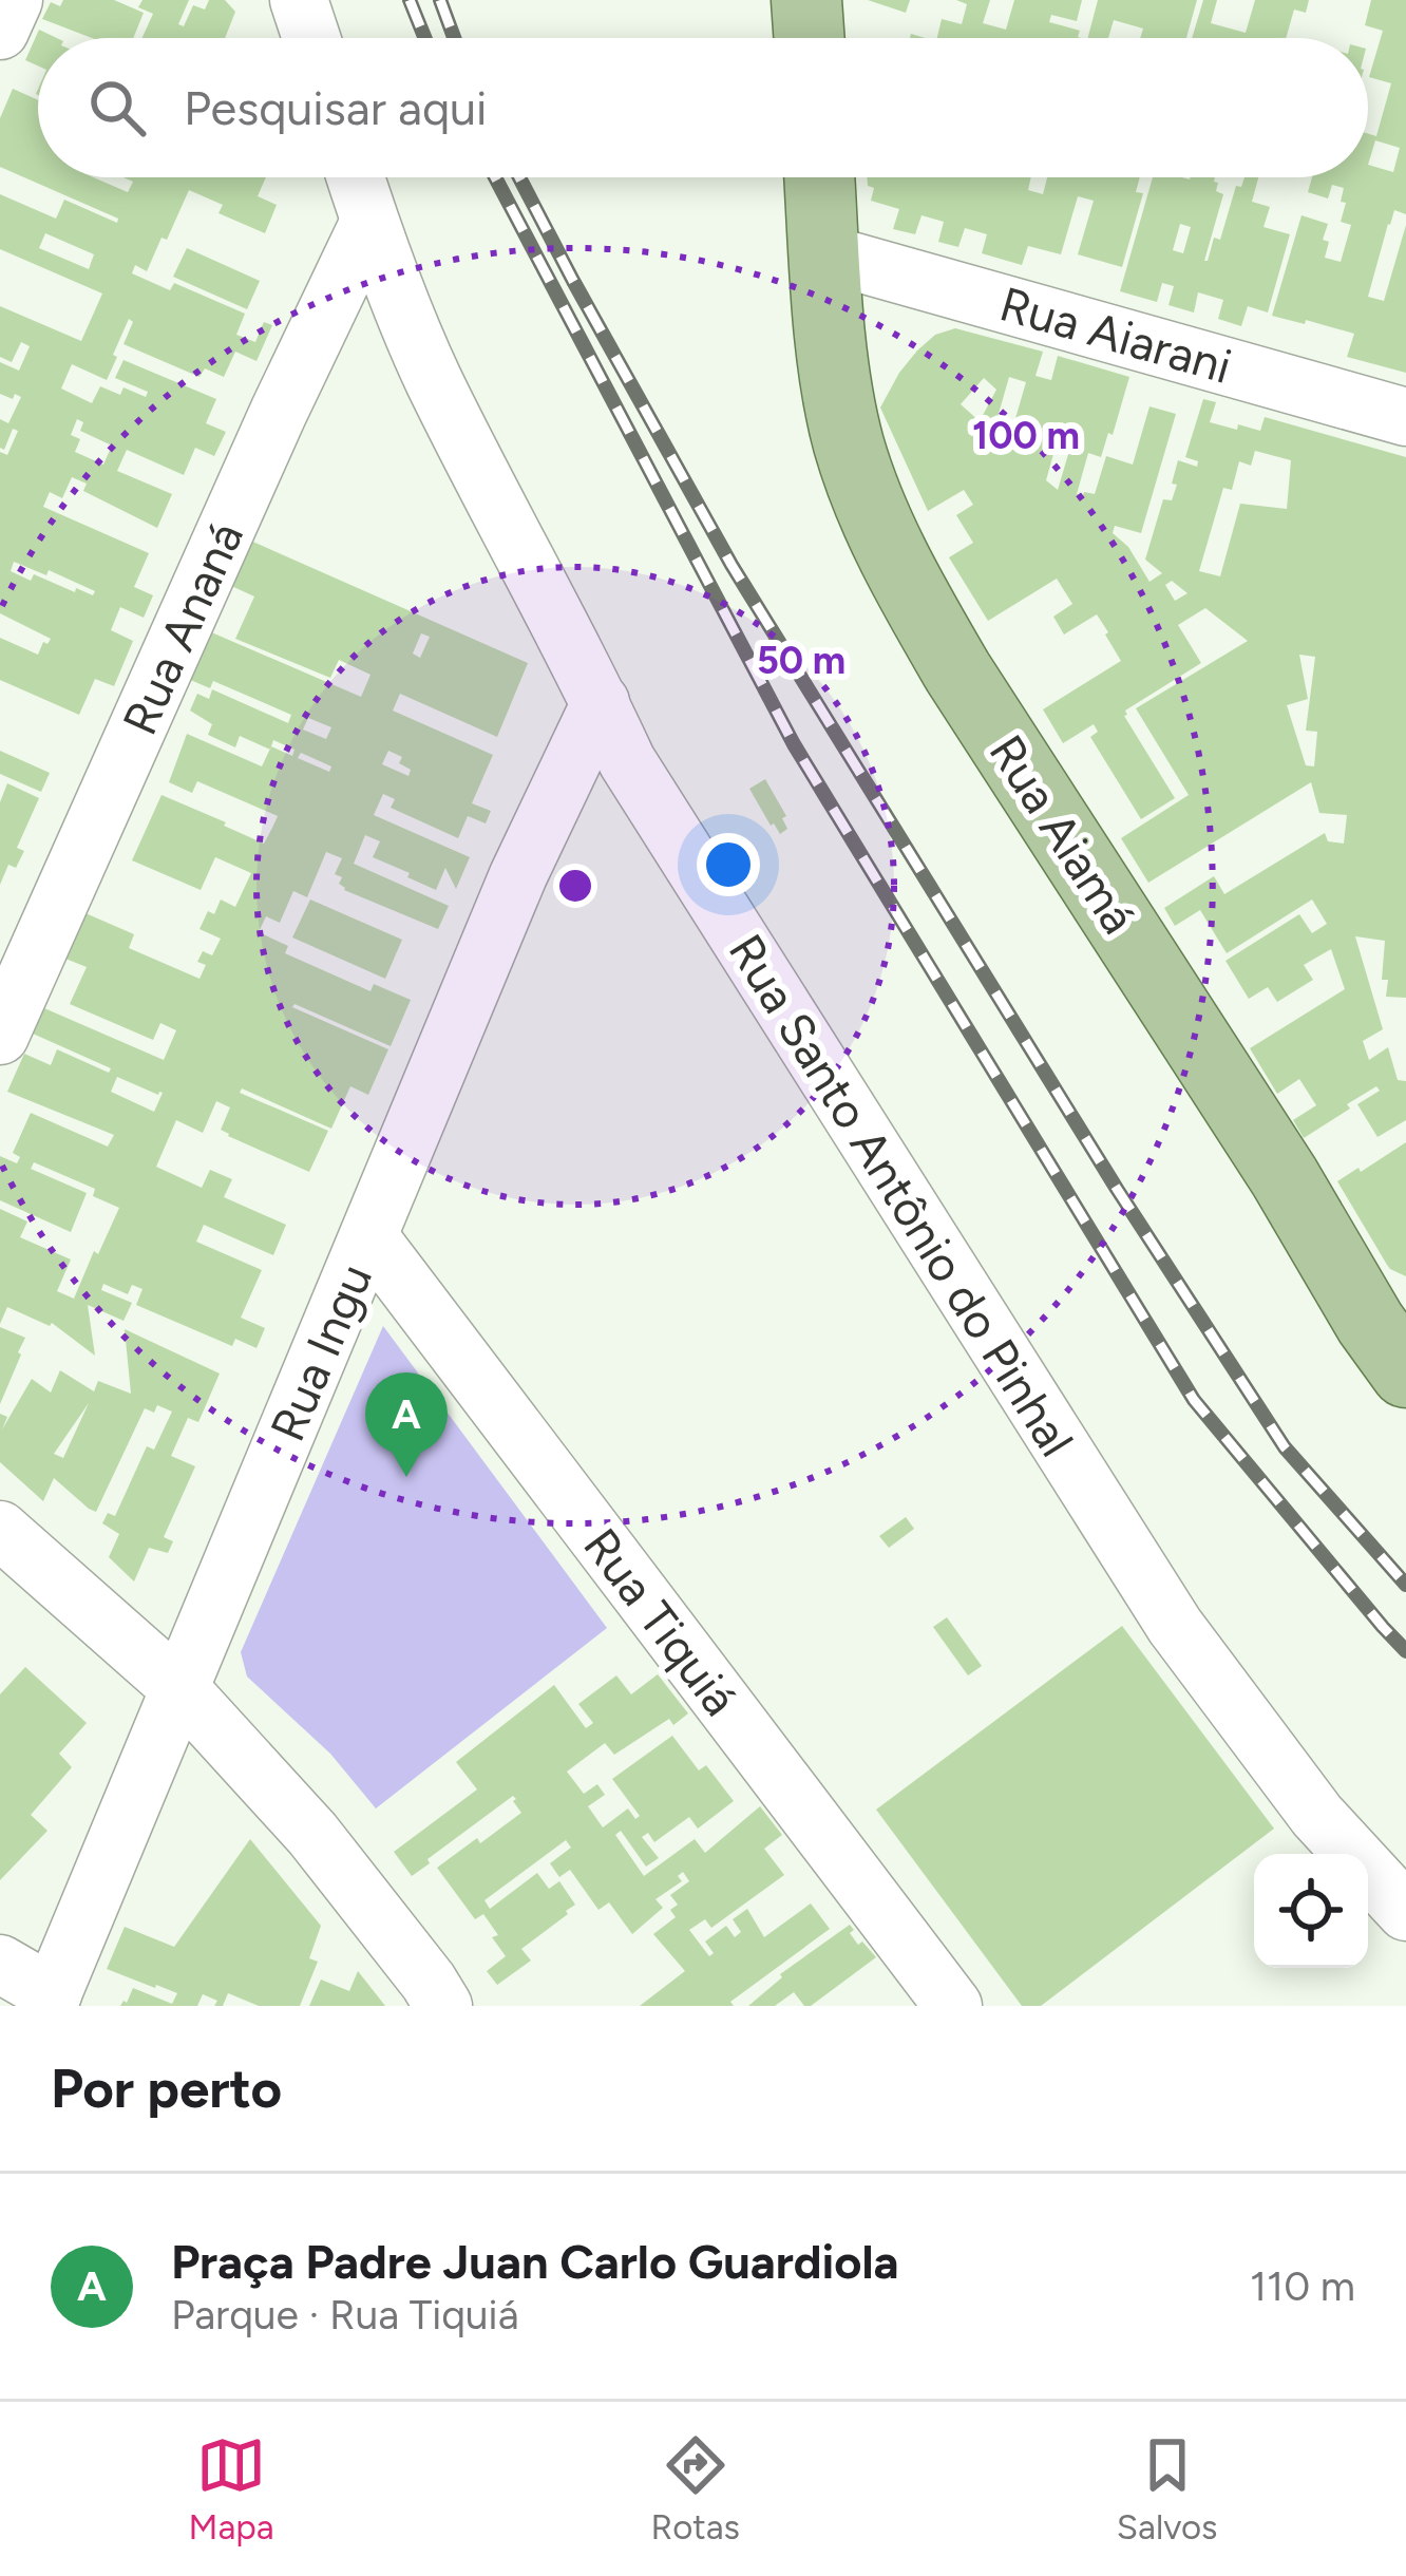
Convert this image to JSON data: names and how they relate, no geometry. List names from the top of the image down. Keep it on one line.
{"streets":{"main road":["Rua Aiamá"],"street":["Rua Aiarani","Rua Ananá","Rua Santo Antônio do Pinhal","Rua Ingu","Rua Tiquiá"]},"crossings":[["Rua Aiarani","Rua Aiamá"],["Rua Ananá","Rua Santo Antônio do Pinhal"],["Rua Santo Antônio do Pinhal","Rua Ingu"],["Rua Ingu","Rua Tiquiá"]],"page":{"search":"Pesquisar aqui","pins":"A","heading":"Por perto","list":[{"mark":"A","name":"Praça Padre Juan Carlo Guardiola","note":"Parque · Rua Tiquiá","value":"110 m"}],"nav":["Mapa","Rotas","Salvos"]},"rings":["100 m","50 m"]}
